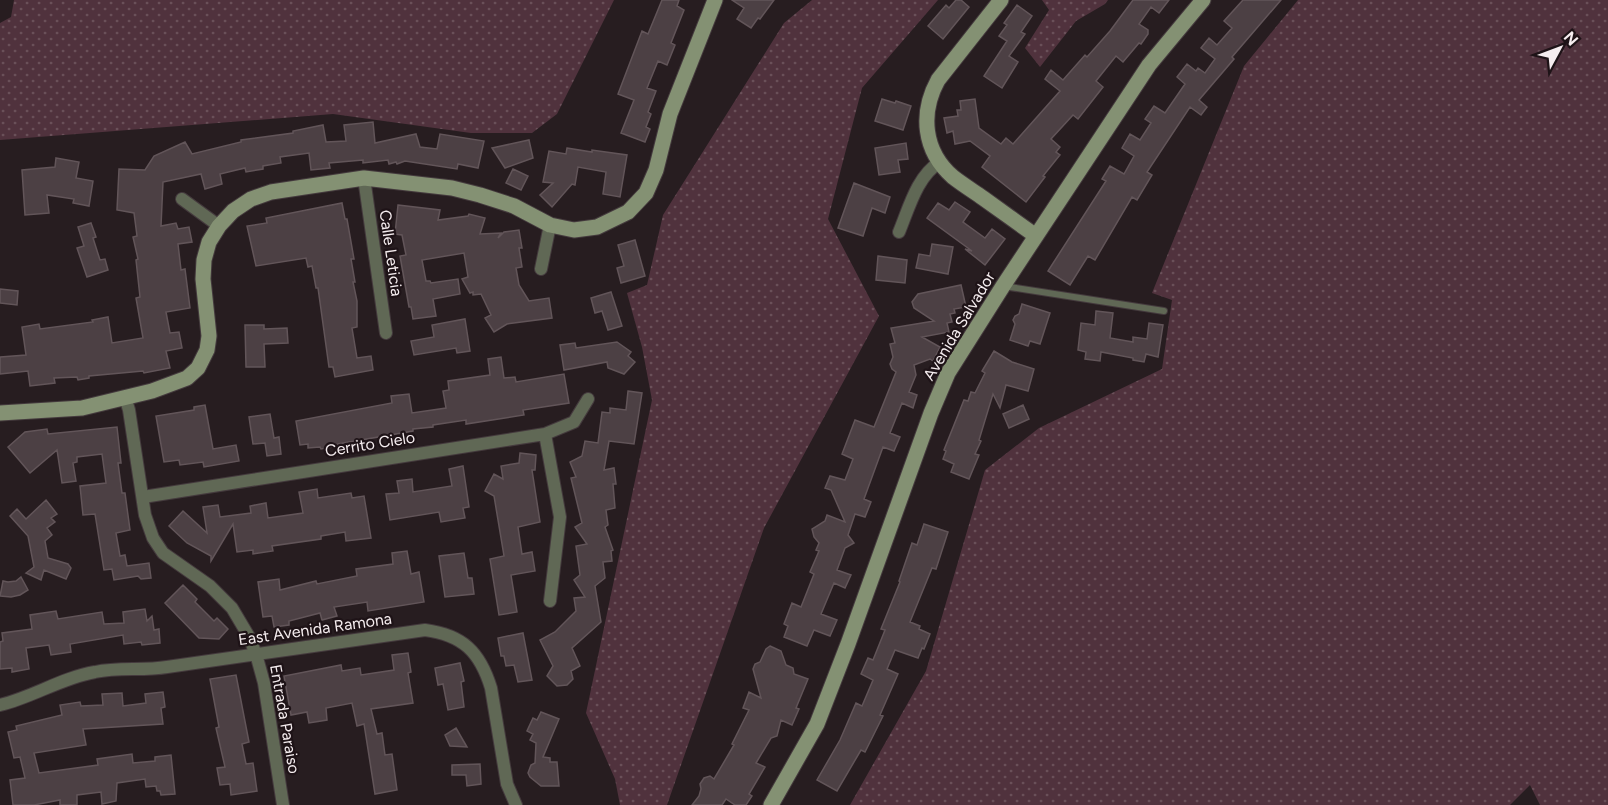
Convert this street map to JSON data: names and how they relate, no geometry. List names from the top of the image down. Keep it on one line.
{"streets":{"street":["Calle Leticia","Avenida Salvador","Cerrito Cielo","East Avenida Ramona","Entrada Paraiso"]},"crossings":[["Cerrito Cielo","Entrada Paraiso"],["East Avenida Ramona","Entrada Paraiso"]],"north":"top right"}
